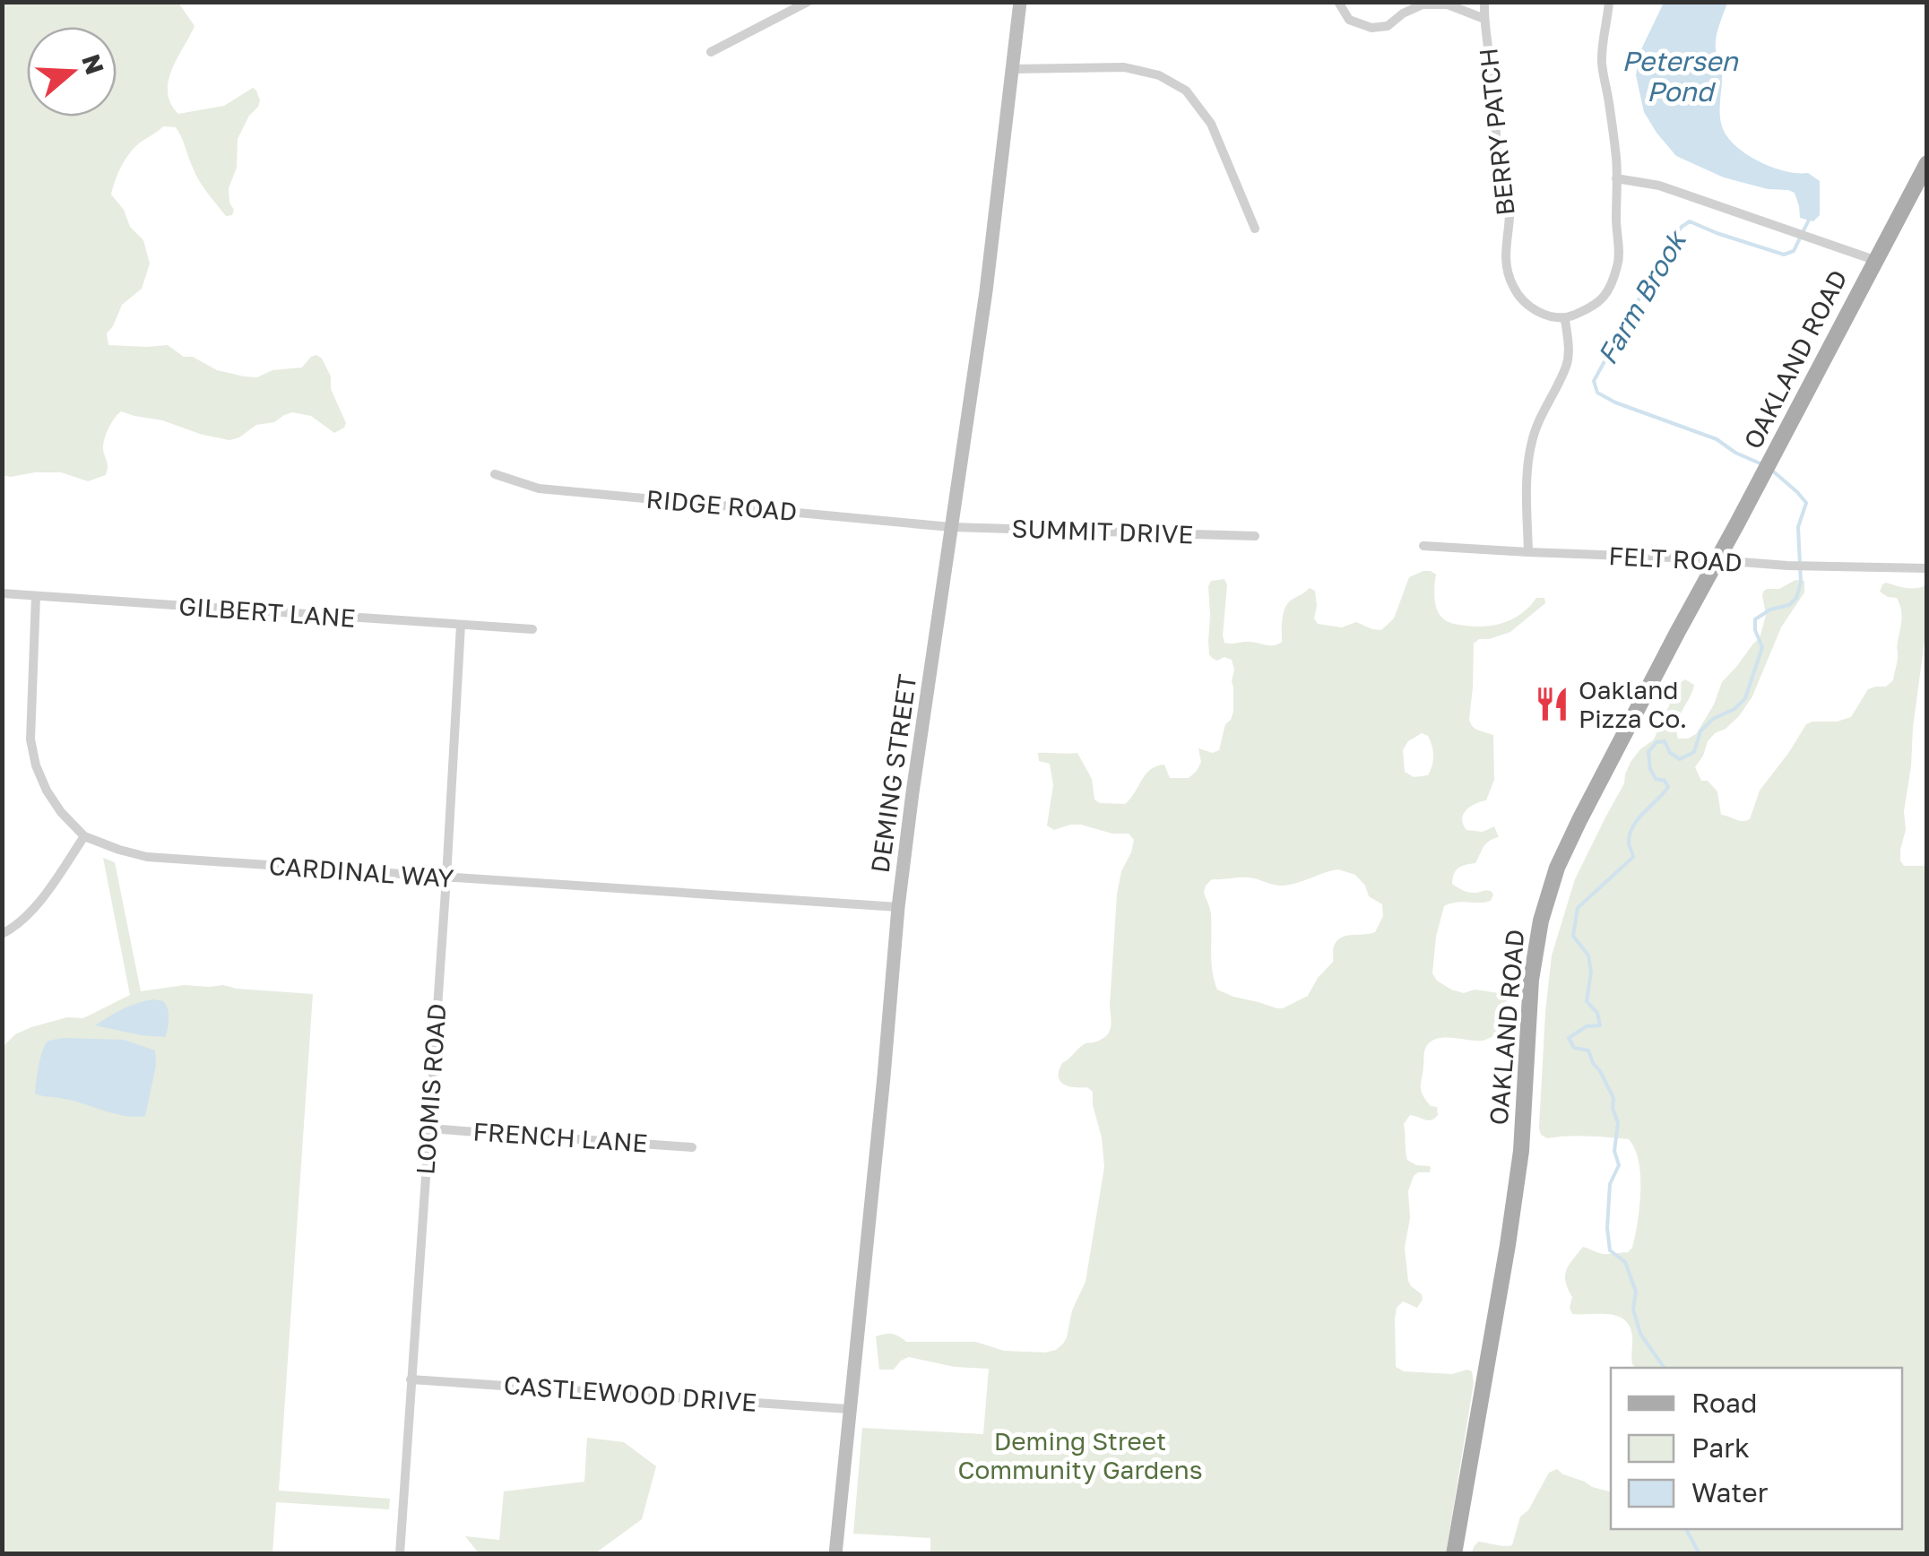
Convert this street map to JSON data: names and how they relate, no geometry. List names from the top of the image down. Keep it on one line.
{"streets":{"main road":["OAKLAND ROAD"],"street":["BERRY PATCH","RIDGE ROAD","SUMMIT DRIVE","FELT ROAD","GILBERT LANE","DEMING STREET","CARDINAL WAY","LOOMIS ROAD","FRENCH LANE","CASTLEWOOD DRIVE"]},"crossings":[["OAKLAND ROAD","FELT ROAD"],["RIDGE ROAD","SUMMIT DRIVE"],["RIDGE ROAD","DEMING STREET"],["SUMMIT DRIVE","DEMING STREET"],["GILBERT LANE","CARDINAL WAY"],["GILBERT LANE","LOOMIS ROAD"],["DEMING STREET","CARDINAL WAY"],["DEMING STREET","CASTLEWOOD DRIVE"],["CARDINAL WAY","LOOMIS ROAD"],["LOOMIS ROAD","FRENCH LANE"],["LOOMIS ROAD","CASTLEWOOD DRIVE"]],"water":["Petersen Pond","Farm Brook"],"parks":["Deming Street Community Gardens"],"places":{"restaurant":["Oakland Pizza Co."]},"legend":["Road","Park","Water"],"north":"right"}
